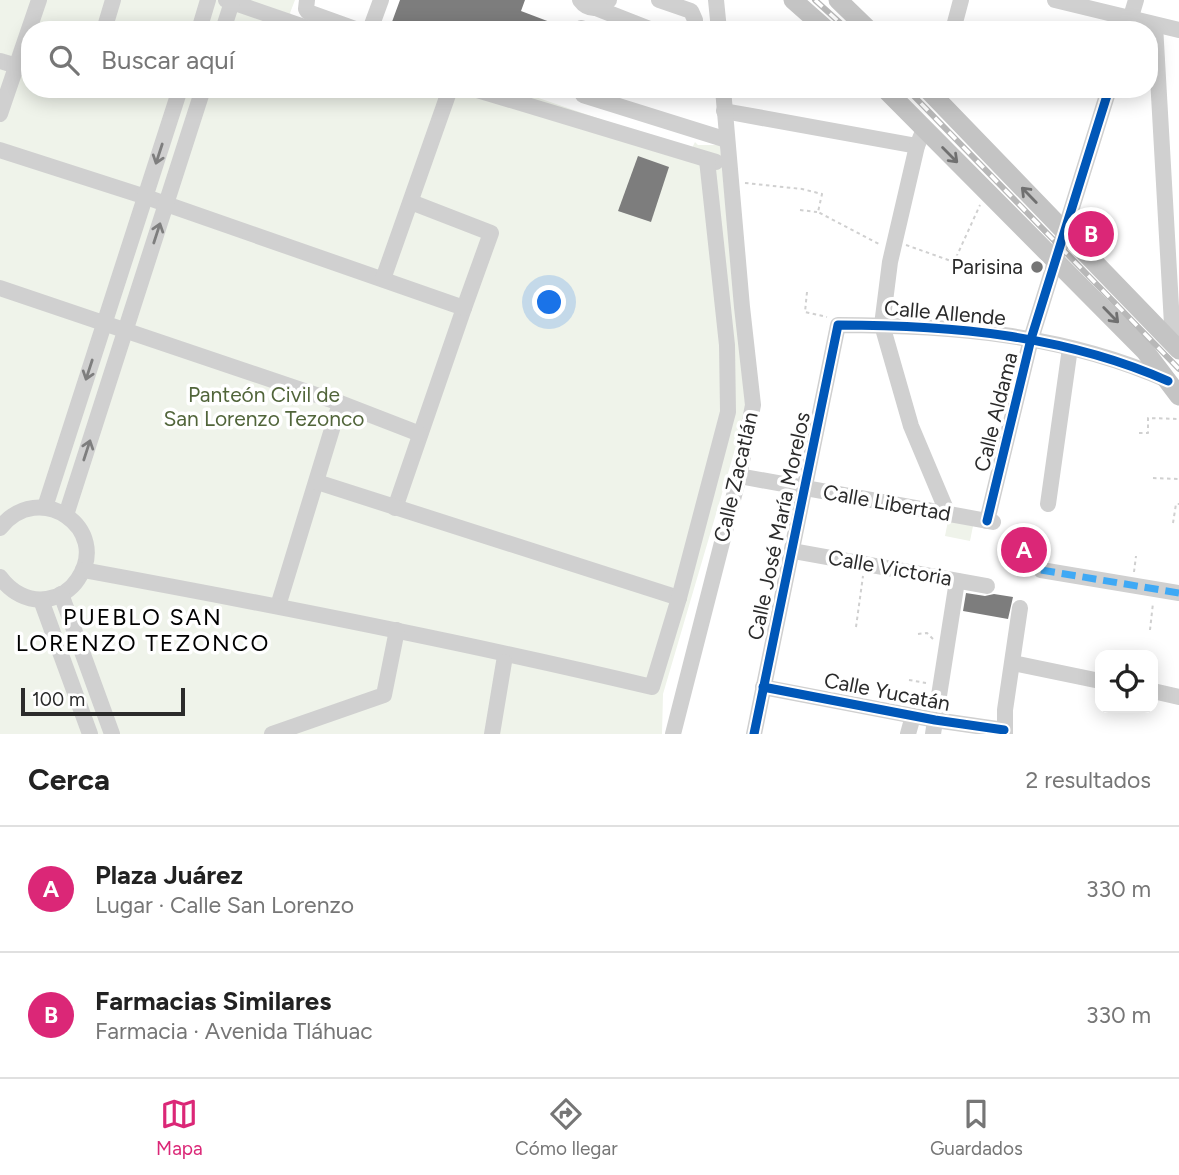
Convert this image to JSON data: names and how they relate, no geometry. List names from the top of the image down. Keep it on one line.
{"streets":{"street":["Calle Allende","Calle Aldama","Calle Zacatlán","Calle Libertad","Calle José María Morelos","Calle Victoria","Calle Yucatán"]},"crossings":[["Calle Allende","Calle Aldama"],["Calle Allende","Calle José María Morelos"],["Calle Aldama","Calle Libertad"],["Calle Zacatlán","Calle Libertad"],["Calle Libertad","Calle José María Morelos"],["Calle José María Morelos","Calle Victoria"],["Calle José María Morelos","Calle Yucatán"]],"districts":["PUEBLO SAN LORENZO TEZONCO"],"parks":["Panteón Civil de San Lorenzo Tezonco"],"places":["Parisina"],"scale_bar":"100 m","page":{"search":"Buscar aquí","pins":["B","A"],"scale":"100 m","heading":["Cerca","2 resultados"],"list":[{"mark":"A","name":"Plaza Juárez","note":"Lugar · Calle San Lorenzo","value":"330 m"},{"mark":"B","name":"Farmacias Similares","note":"Farmacia · Avenida Tláhuac","value":"330 m"}],"nav":["Mapa","Cómo llegar","Guardados"]}}
